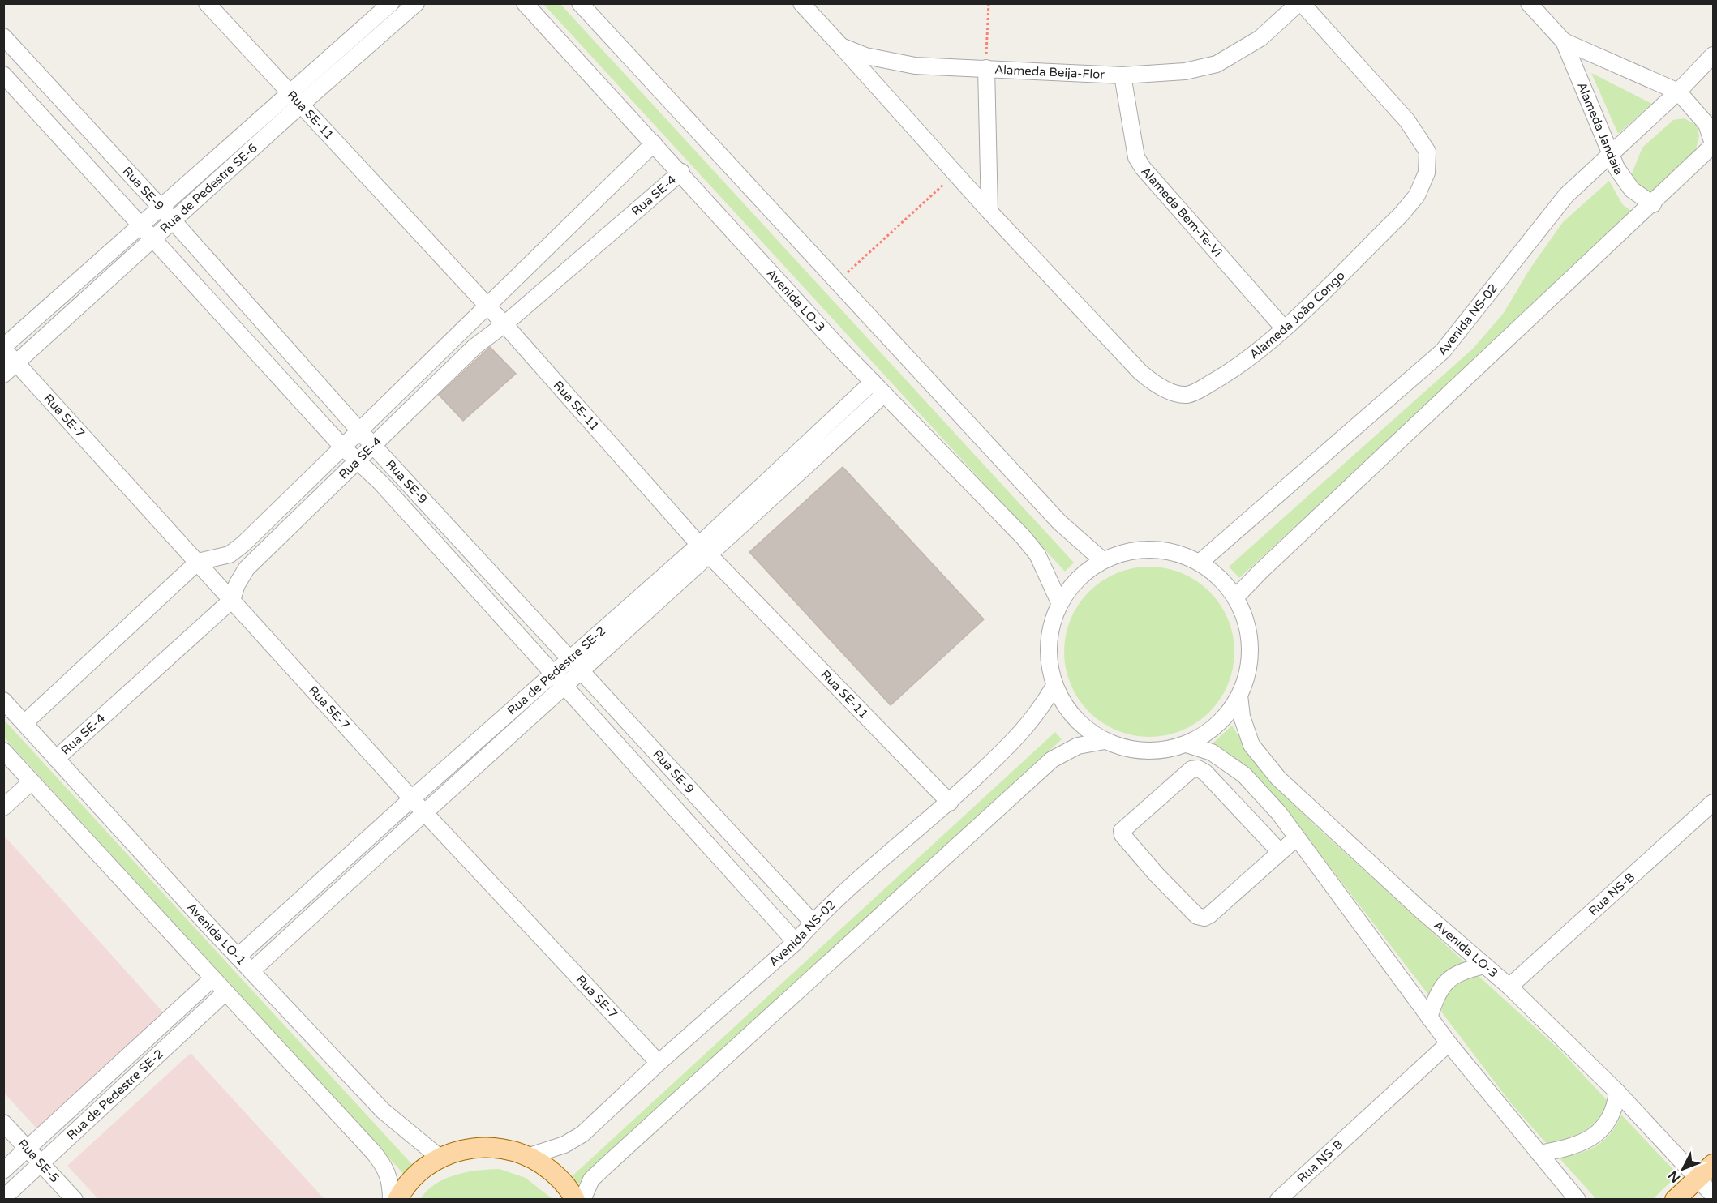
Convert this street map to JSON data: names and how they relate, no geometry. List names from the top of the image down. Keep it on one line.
{"streets":{"street":["Alameda Beija-Flor","Rua SE-11","Alameda Jandaia","Rua SE-9","Rua de Pedestre SE-6","Rua SE-4","Alameda Bem-Te-Vi","Avenida LO-3","Alameda João Congo","Avenida NS-02","Rua SE-7","Rua de Pedestre SE-2","Rua NS-B","Avenida LO-1","Rua SE-5"]},"crossings":[["Alameda Beija-Flor","Alameda Bem-Te-Vi"],["Alameda Beija-Flor","Alameda João Congo"],["Rua SE-11","Rua de Pedestre SE-6"],["Rua SE-11","Rua SE-4"],["Rua SE-11","Avenida NS-02"],["Rua SE-11","Rua de Pedestre SE-2"],["Alameda Jandaia","Avenida NS-02"],["Rua SE-9","Rua de Pedestre SE-6"],["Rua SE-9","Rua SE-4"],["Rua SE-9","Avenida NS-02"],["Rua SE-9","Rua de Pedestre SE-2"],["Rua de Pedestre SE-6","Rua SE-7"],["Rua SE-4","Avenida LO-3"],["Rua SE-4","Rua SE-7"],["Rua SE-4","Avenida LO-1"],["Alameda Bem-Te-Vi","Alameda João Congo"],["Avenida LO-3","Rua de Pedestre SE-2"],["Avenida LO-3","Rua NS-B"],["Avenida NS-02","Rua SE-7"],["Rua SE-7","Rua de Pedestre SE-2"],["Rua de Pedestre SE-2","Avenida LO-1"],["Rua de Pedestre SE-2","Rua SE-5"]],"north":"bottom left"}
